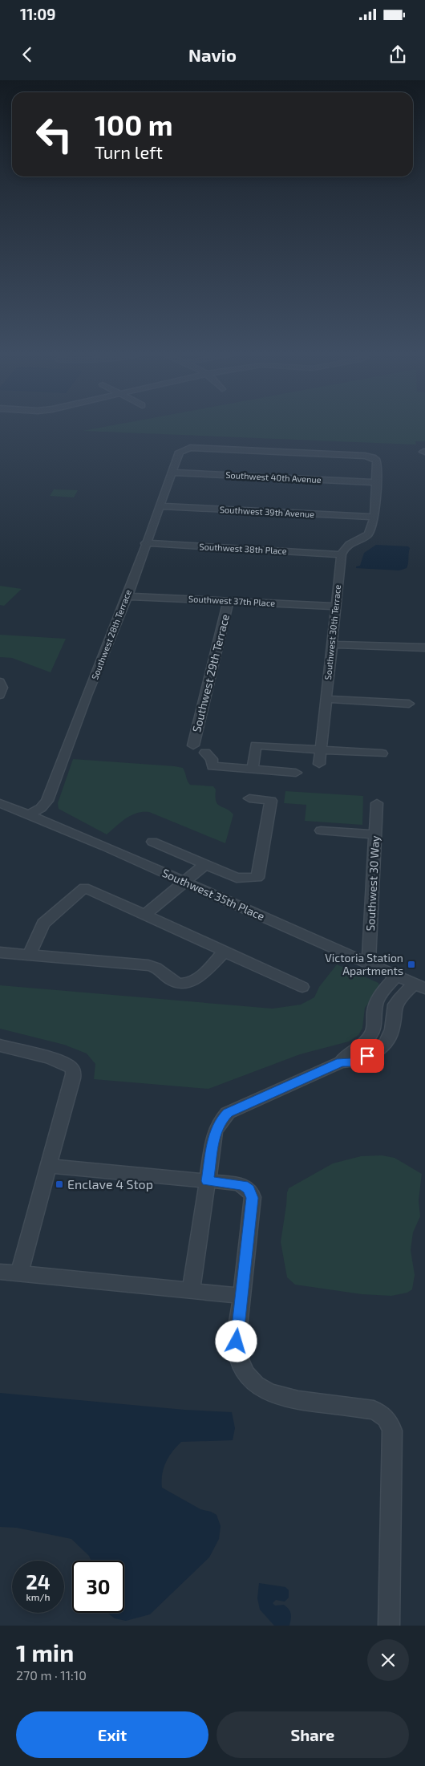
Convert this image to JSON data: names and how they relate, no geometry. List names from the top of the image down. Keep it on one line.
{"streets":{"street":["Southwest 40th Avenue","Southwest 39th Avenue","Southwest 38th Place","Southwest 37th Place","Southwest 30th Terrace","Southwest 28th Terrace","Southwest 29th Terrace","Southwest 30 Way","Southwest 35th Place"]},"crossings":[["Southwest 40th Avenue","Southwest 28th Terrace"],["Southwest 39th Avenue","Southwest 28th Terrace"],["Southwest 38th Place","Southwest 30th Terrace"],["Southwest 38th Place","Southwest 28th Terrace"],["Southwest 37th Place","Southwest 30th Terrace"],["Southwest 37th Place","Southwest 28th Terrace"],["Southwest 37th Place","Southwest 29th Terrace"],["Southwest 28th Terrace","Southwest 35th Place"],["Southwest 30 Way","Southwest 35th Place"]],"places":{"transit":["Victoria Station Apartments","Enclave 4 Stop"]},"page":{"status":"11:09","header":"Navio","turn":["100 m","Turn left"],"speed":"24 km/h","limit":"30","heading":["1 min","270 m · 11:10"],"buttons":["Exit","Share"]}}
